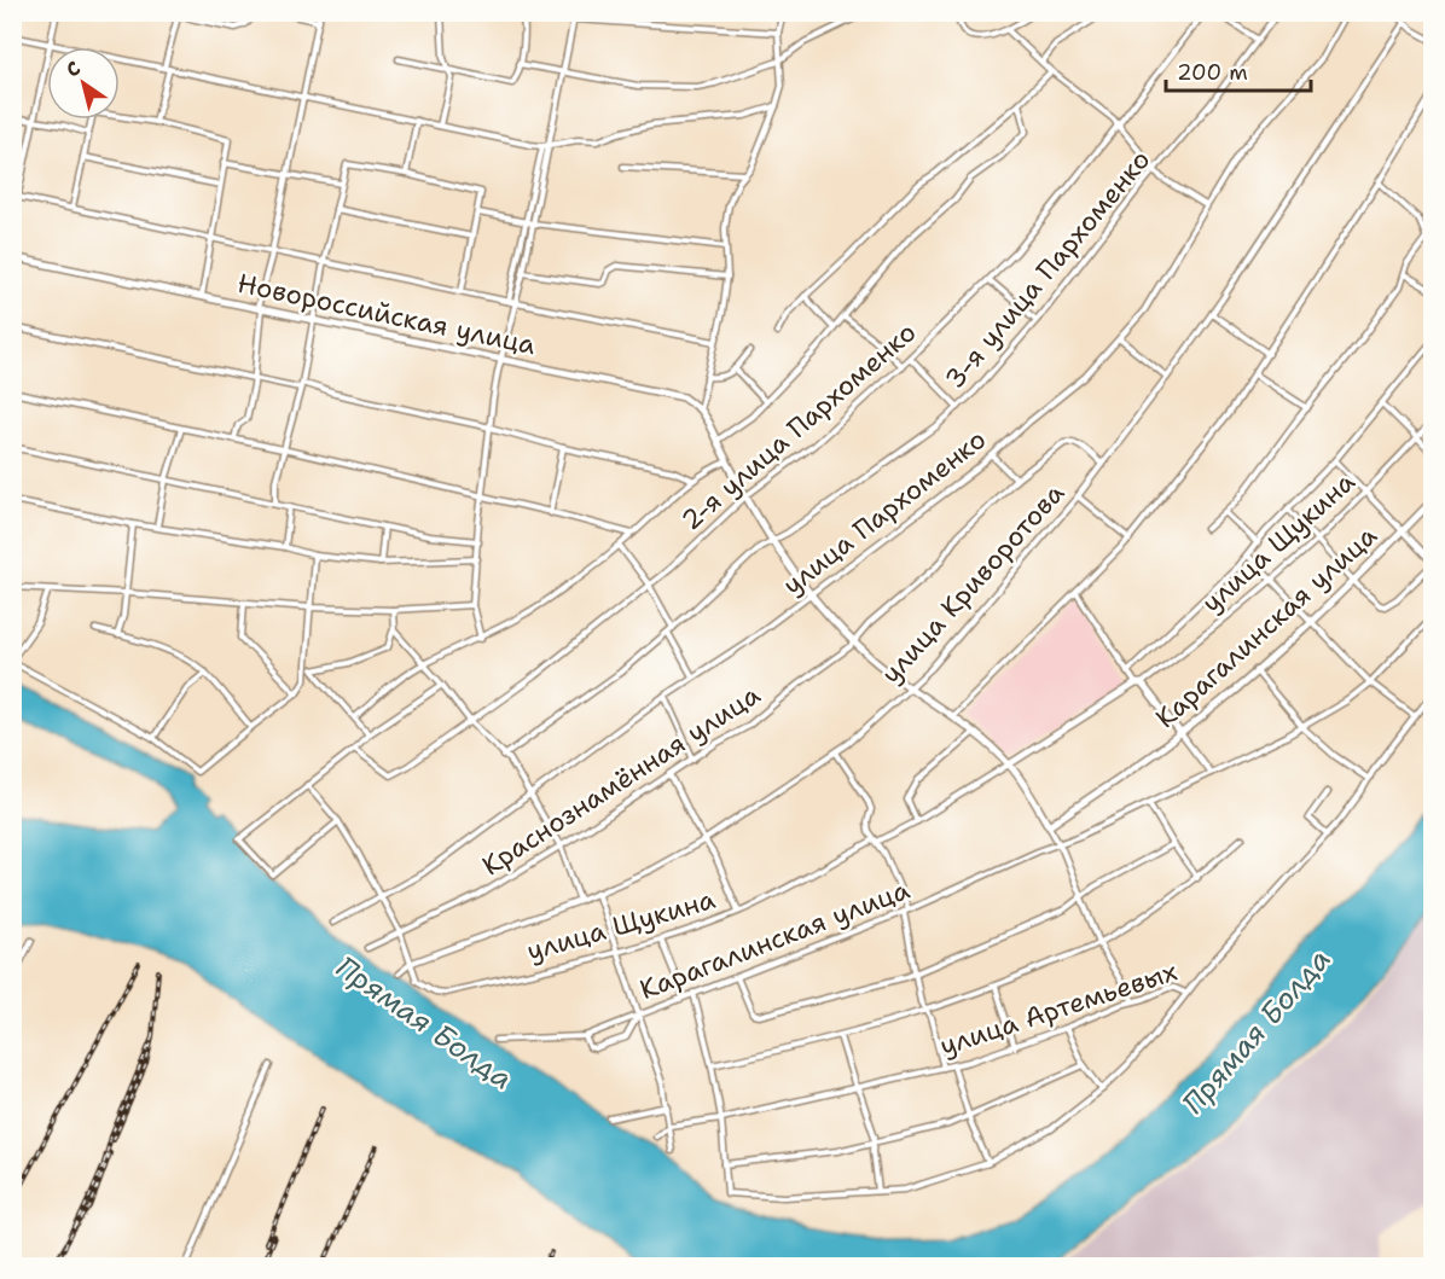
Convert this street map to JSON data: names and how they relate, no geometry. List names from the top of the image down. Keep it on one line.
{"streets":{"street":["3-я улица Пархоменко","Новороссийская улица","2-я улица Пархоменко","улица Пархоменко","улица Щукина","улица Криворотова","Карагалинская улица","Краснознамённая улица","улица Артемьевых"]},"crossings":[["улица Щукина","улица Криворотова"],["улица Криворотова","Краснознамённая улица"]],"water":["Прямая Болда"],"scale_bar":"200 m","north":"top left"}
